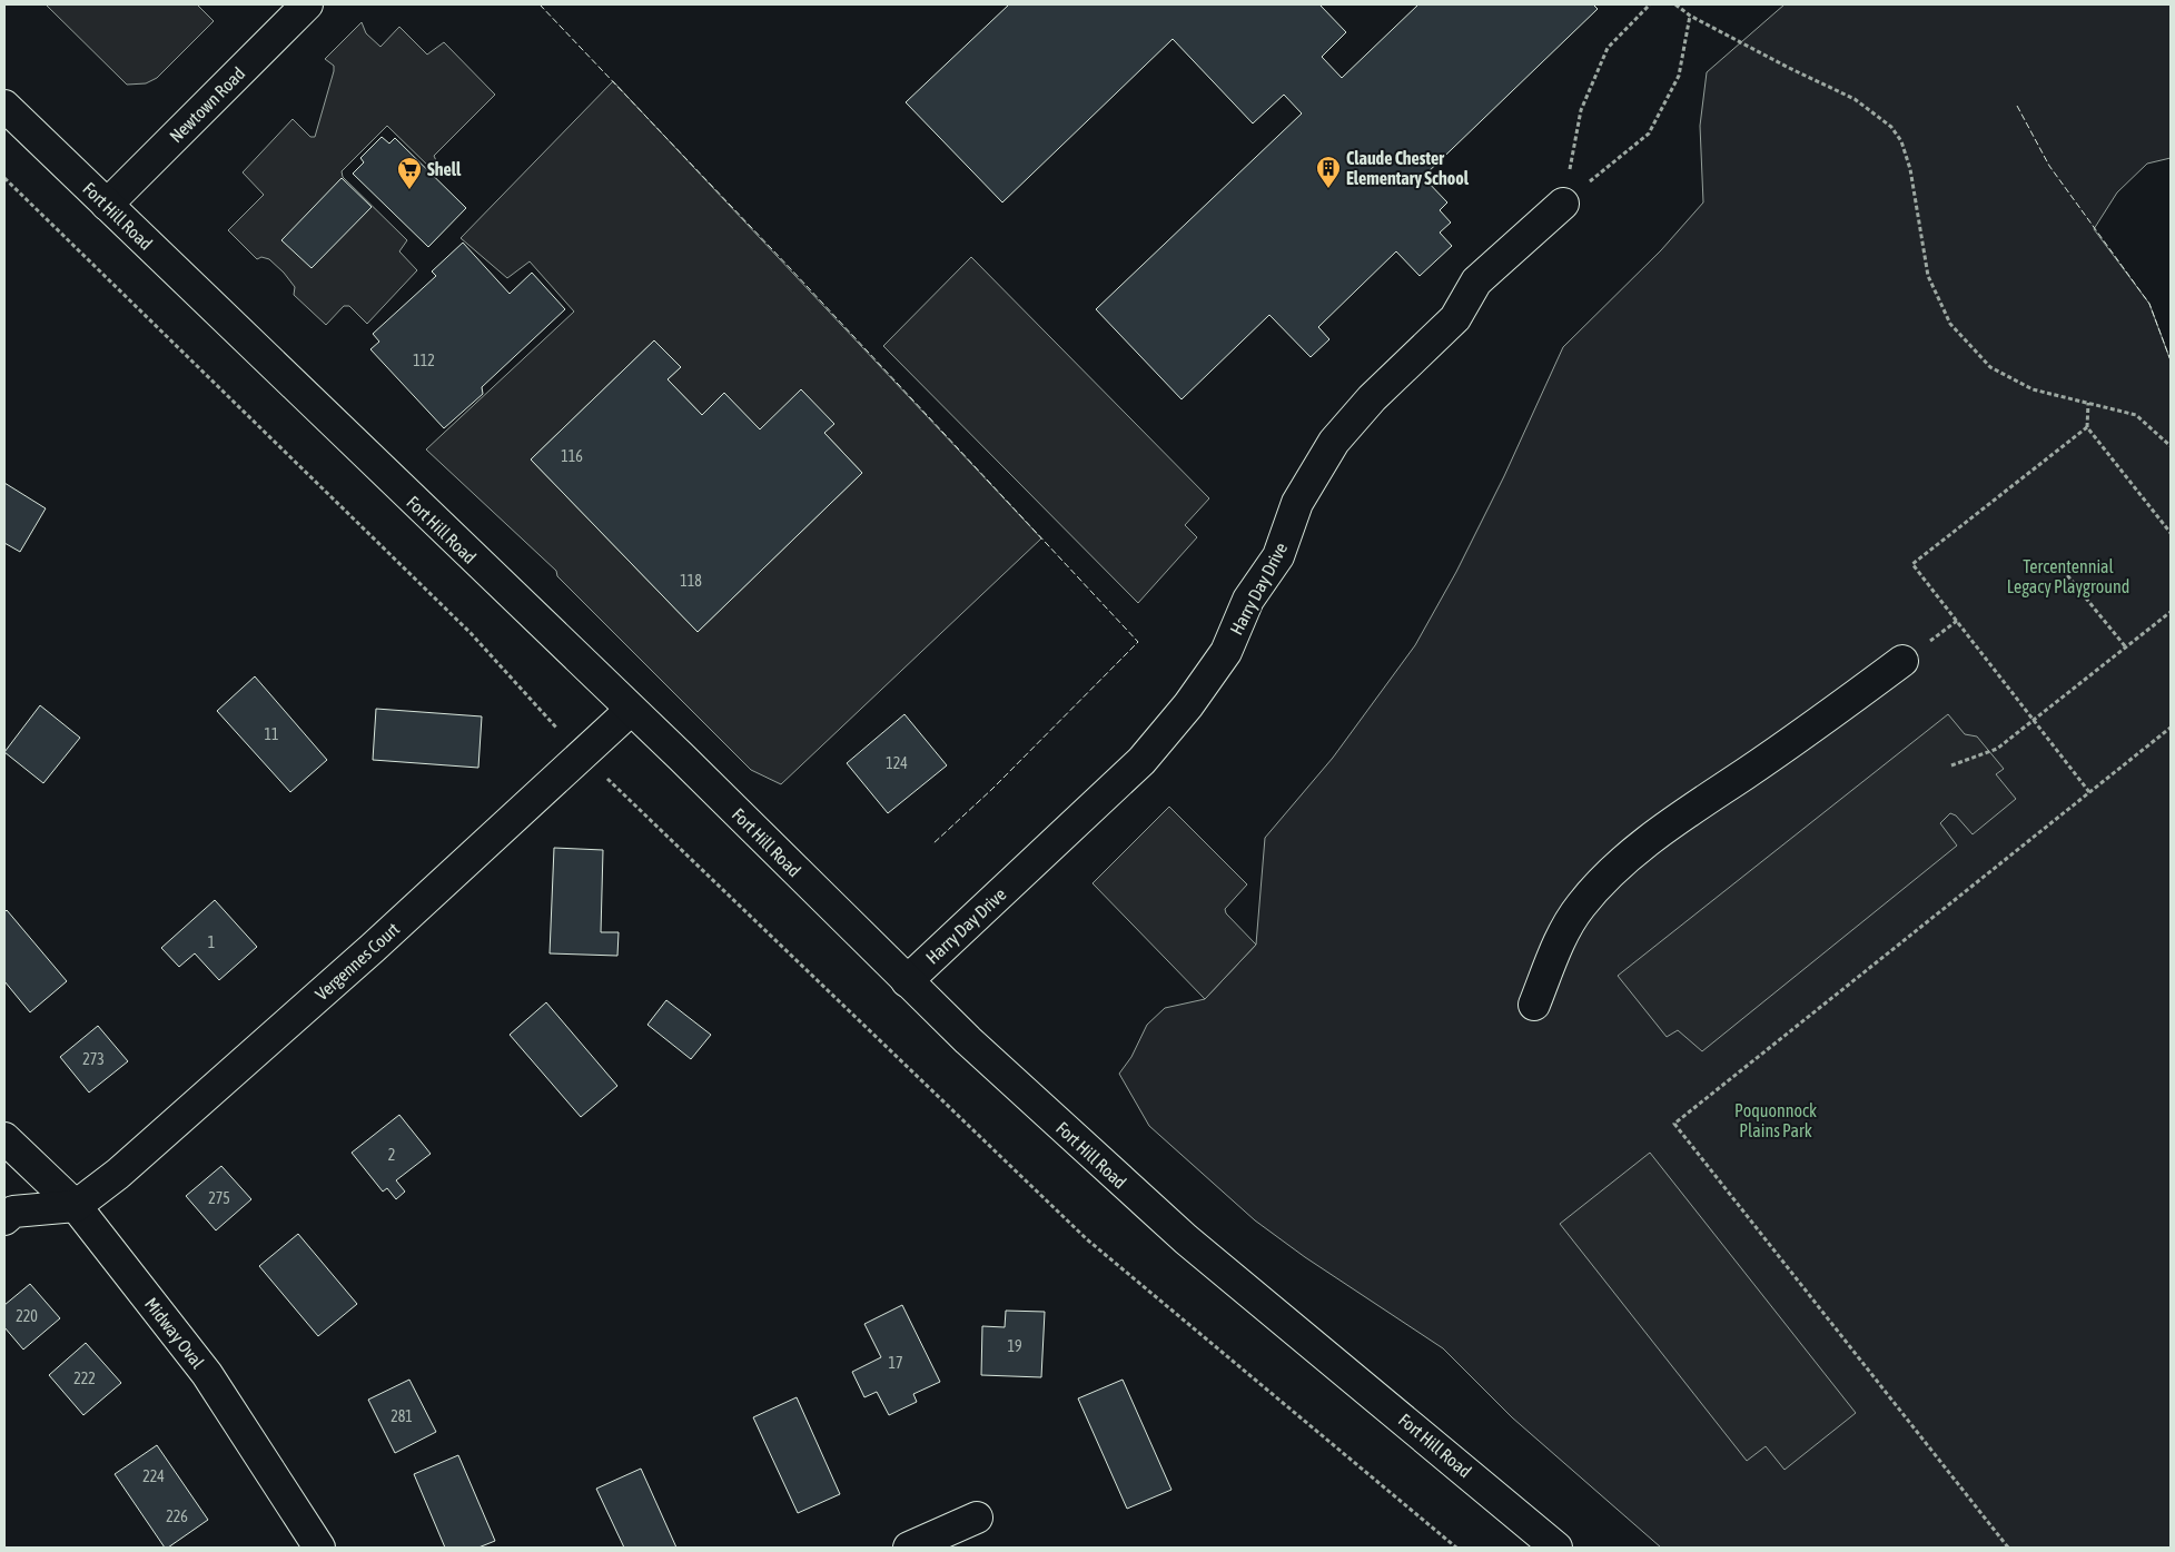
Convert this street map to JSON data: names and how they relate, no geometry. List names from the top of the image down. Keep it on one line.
{"streets":{"street":["Newtown Road","Fort Hill Road","Harry Day Drive","Vergennes Court","Midway Oval"]},"crossings":[["Newtown Road","Fort Hill Road"],["Fort Hill Road","Harry Day Drive"],["Fort Hill Road","Vergennes Court"],["Vergennes Court","Midway Oval"]],"parks":["Tercentennial Legacy Playground","Poquonnock Plains Park"],"places":{"building":["Claude Chester Elementary School"],"supermarket":["Shell"]},"house_numbers":["112","116","118","11","124","1","273","2","275","220","19","17","222","281","224","226"]}
